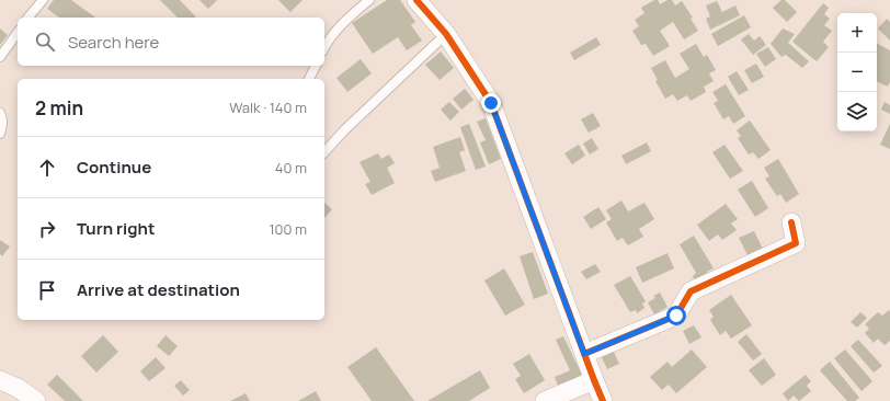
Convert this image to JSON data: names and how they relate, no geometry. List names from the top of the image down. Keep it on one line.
{"page":{"map_buttons":["+","−"],"search":"Search here","heading":["2 min","Walk · 140 m"],"list":[["Continue","40 m"],["Turn right","100 m"],"Arrive at destination"]}}
